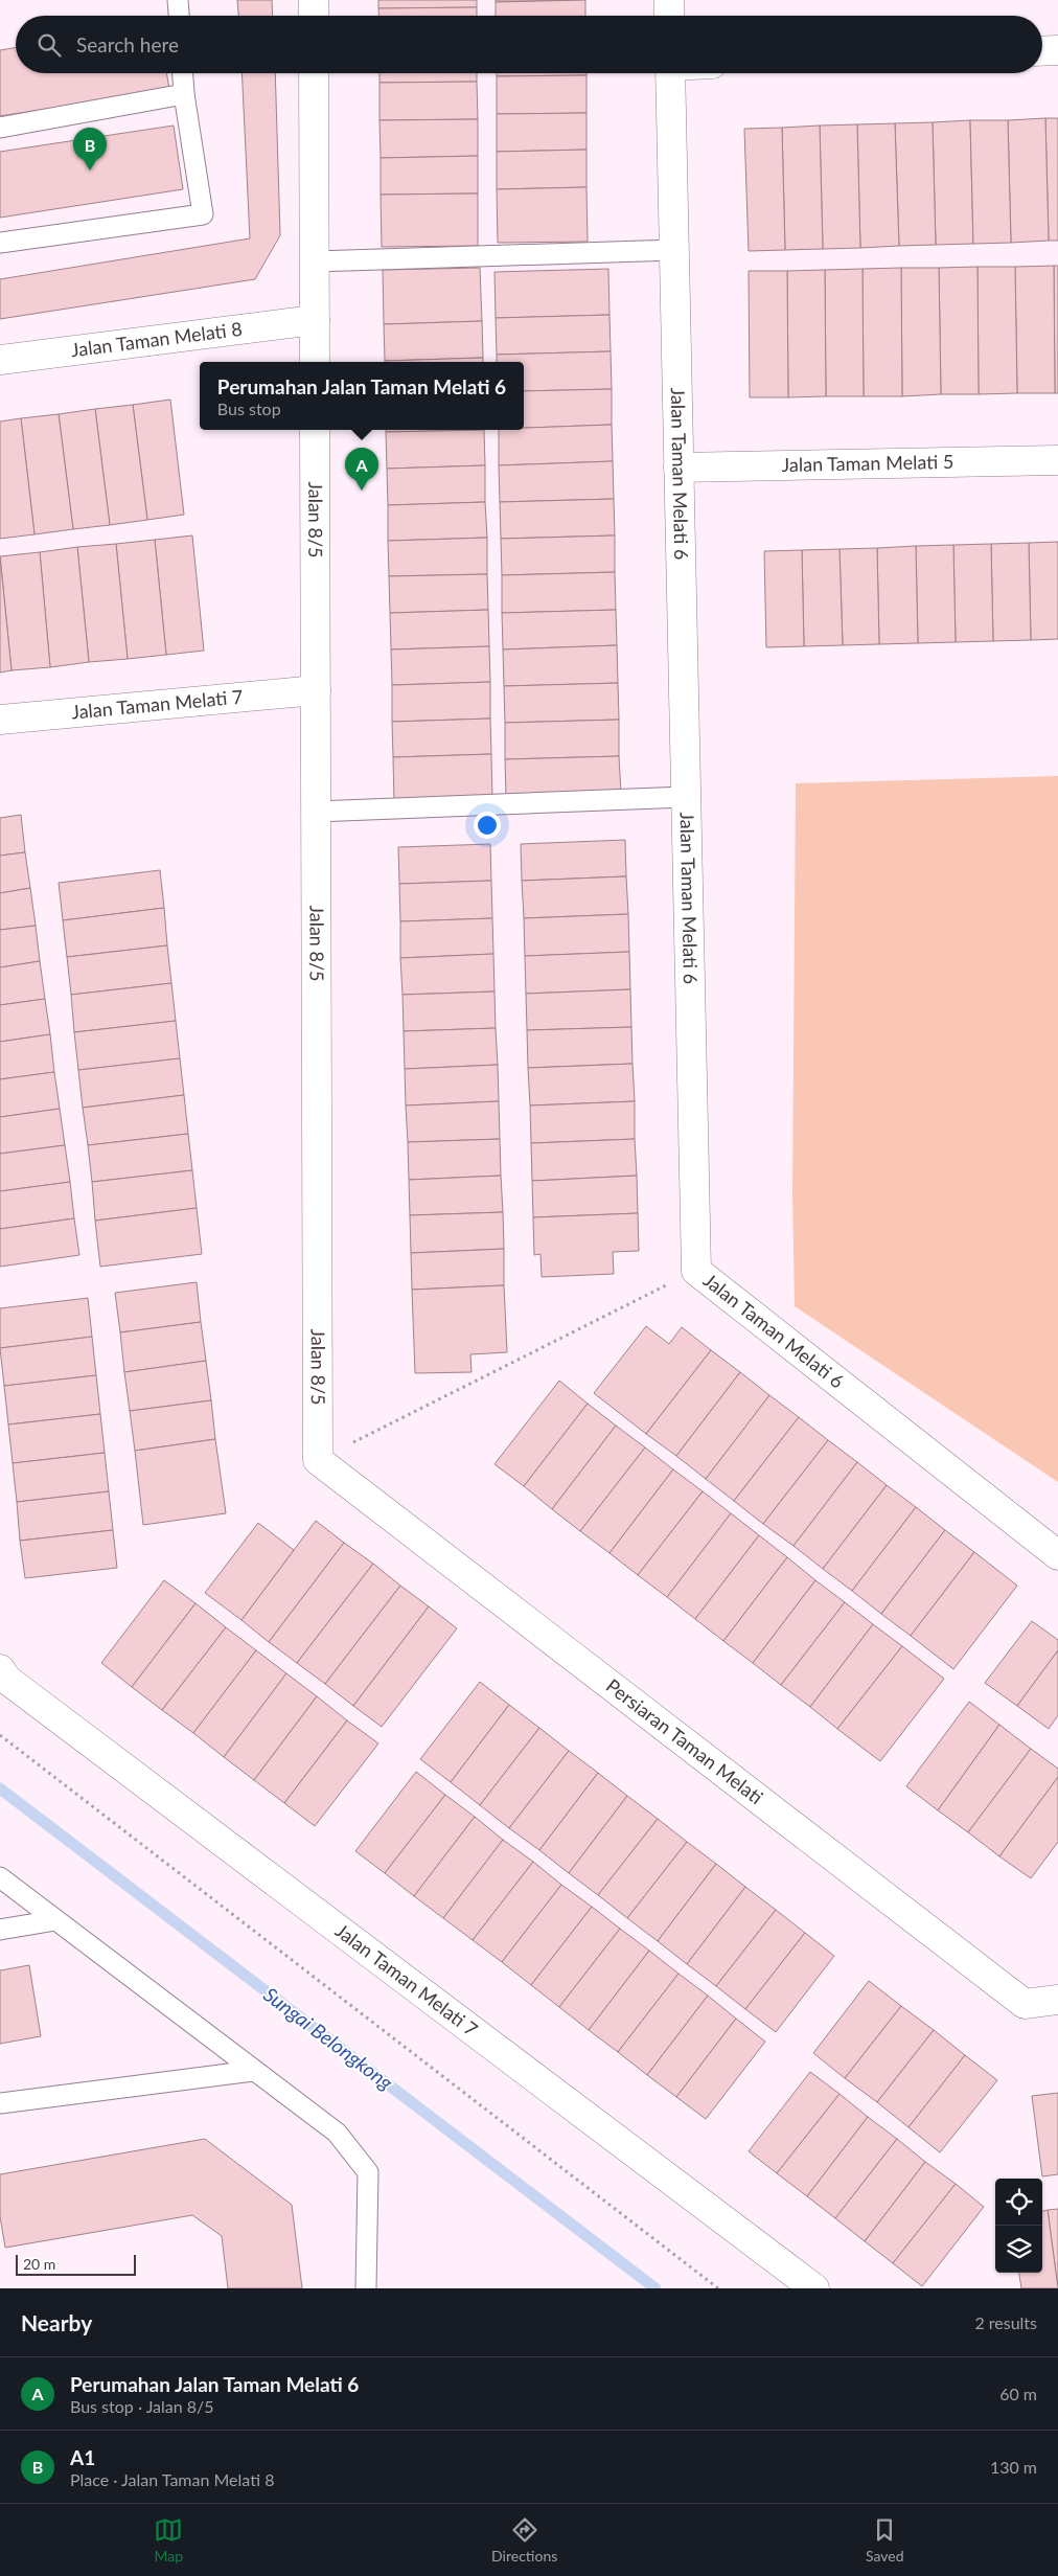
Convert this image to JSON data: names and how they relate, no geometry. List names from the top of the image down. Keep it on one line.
{"streets":{"street":["Jalan Taman Melati 8","Jalan Taman Melati 5","Jalan Taman Melati 6","Jalan 8/5","Jalan Taman Melati 7","Persiaran Taman Melati"]},"crossings":[["Jalan Taman Melati 5","Jalan Taman Melati 6"],["Jalan 8/5","Jalan Taman Melati 7"],["Jalan 8/5","Persiaran Taman Melati"]],"water":["Sungai Belongkong"],"scale_bar":"20 m","page":{"search":"Search here","pins":["B","A"],"popup":["Perumahan Jalan Taman Melati 6","Bus stop"],"scale":"20 m","heading":["Nearby","2 results"],"list":[{"mark":"A","name":"Perumahan Jalan Taman Melati 6","note":"Bus stop · Jalan 8/5","value":"60 m"},{"mark":"B","name":"A1","note":"Place · Jalan Taman Melati 8","value":"130 m"}],"nav":["Map","Directions","Saved"]}}
